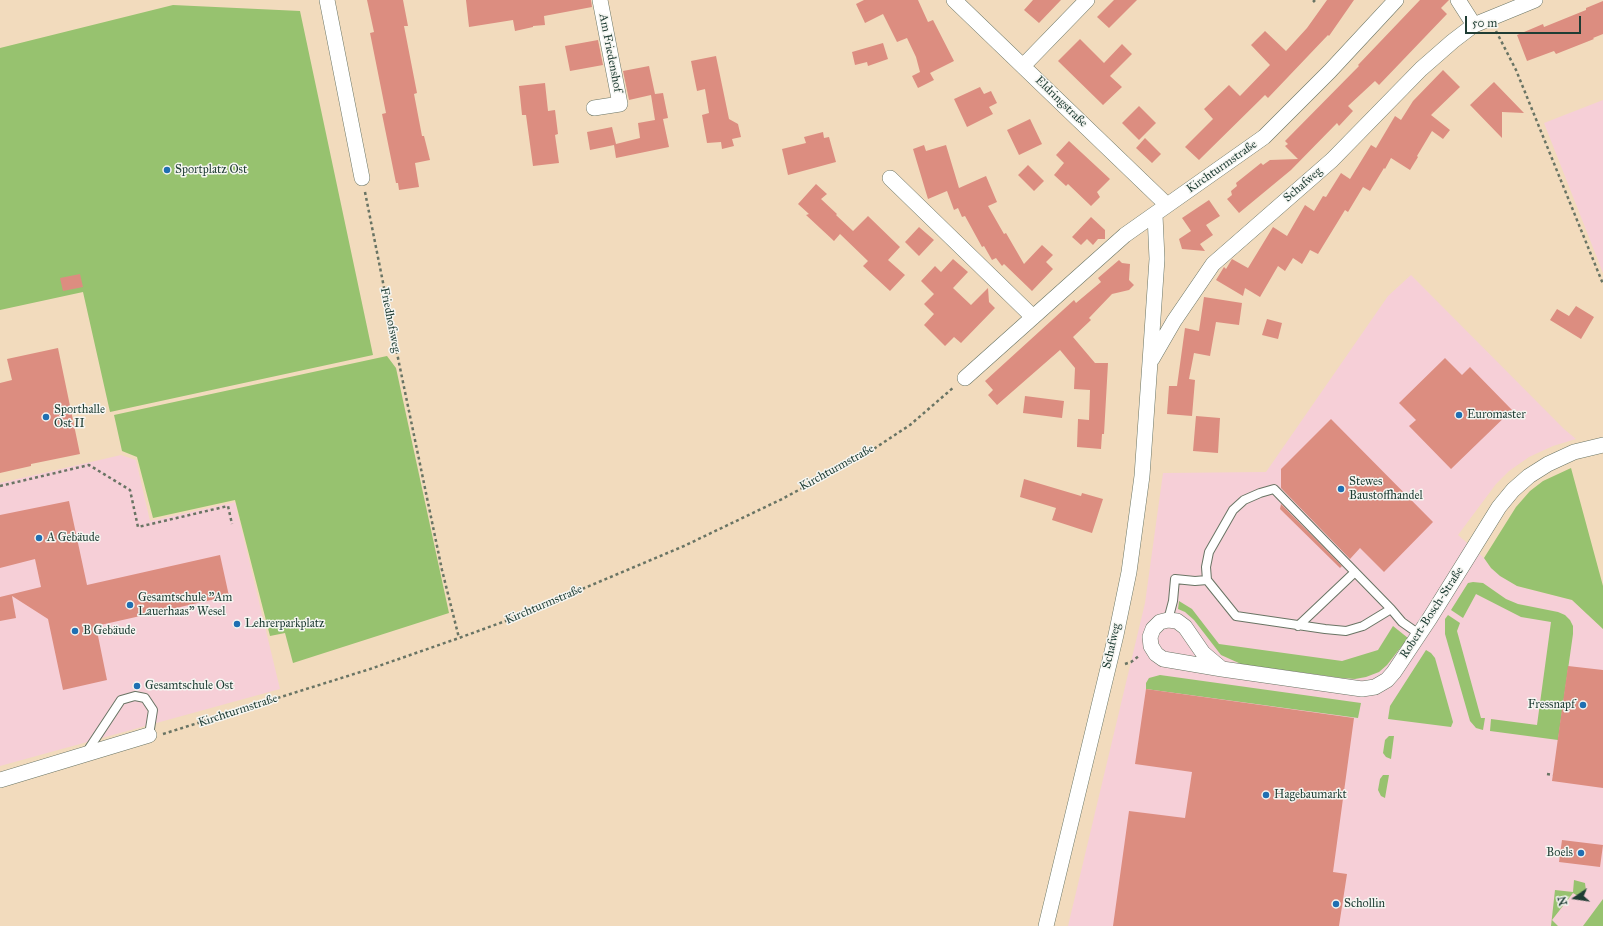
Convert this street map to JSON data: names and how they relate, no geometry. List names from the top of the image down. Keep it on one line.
{"streets":{"street":["Am Friedenshof","Eldringstraße","Kirchturmstraße","Schafweg","Robert-Bosch-Straße"],"path":["Friedhofsweg"]},"crossings":[["Eldringstraße","Kirchturmstraße"],["Kirchturmstraße","Schafweg"],["Kirchturmstraße","Friedhofsweg"]],"places":["Sportplatz Ost","Euromaster","Sporthalle Ost II","Stewes Baustoffhandel","A Gebäude","Gesamtschule \"Am Lauerhaas\" Wesel","Lehrerparkplatz","B Gebäude","Gesamtschule Ost","Fressnapf","Hagebaumarkt","Boels","Schollin"],"scale_bar":"50 m","north":"left"}
